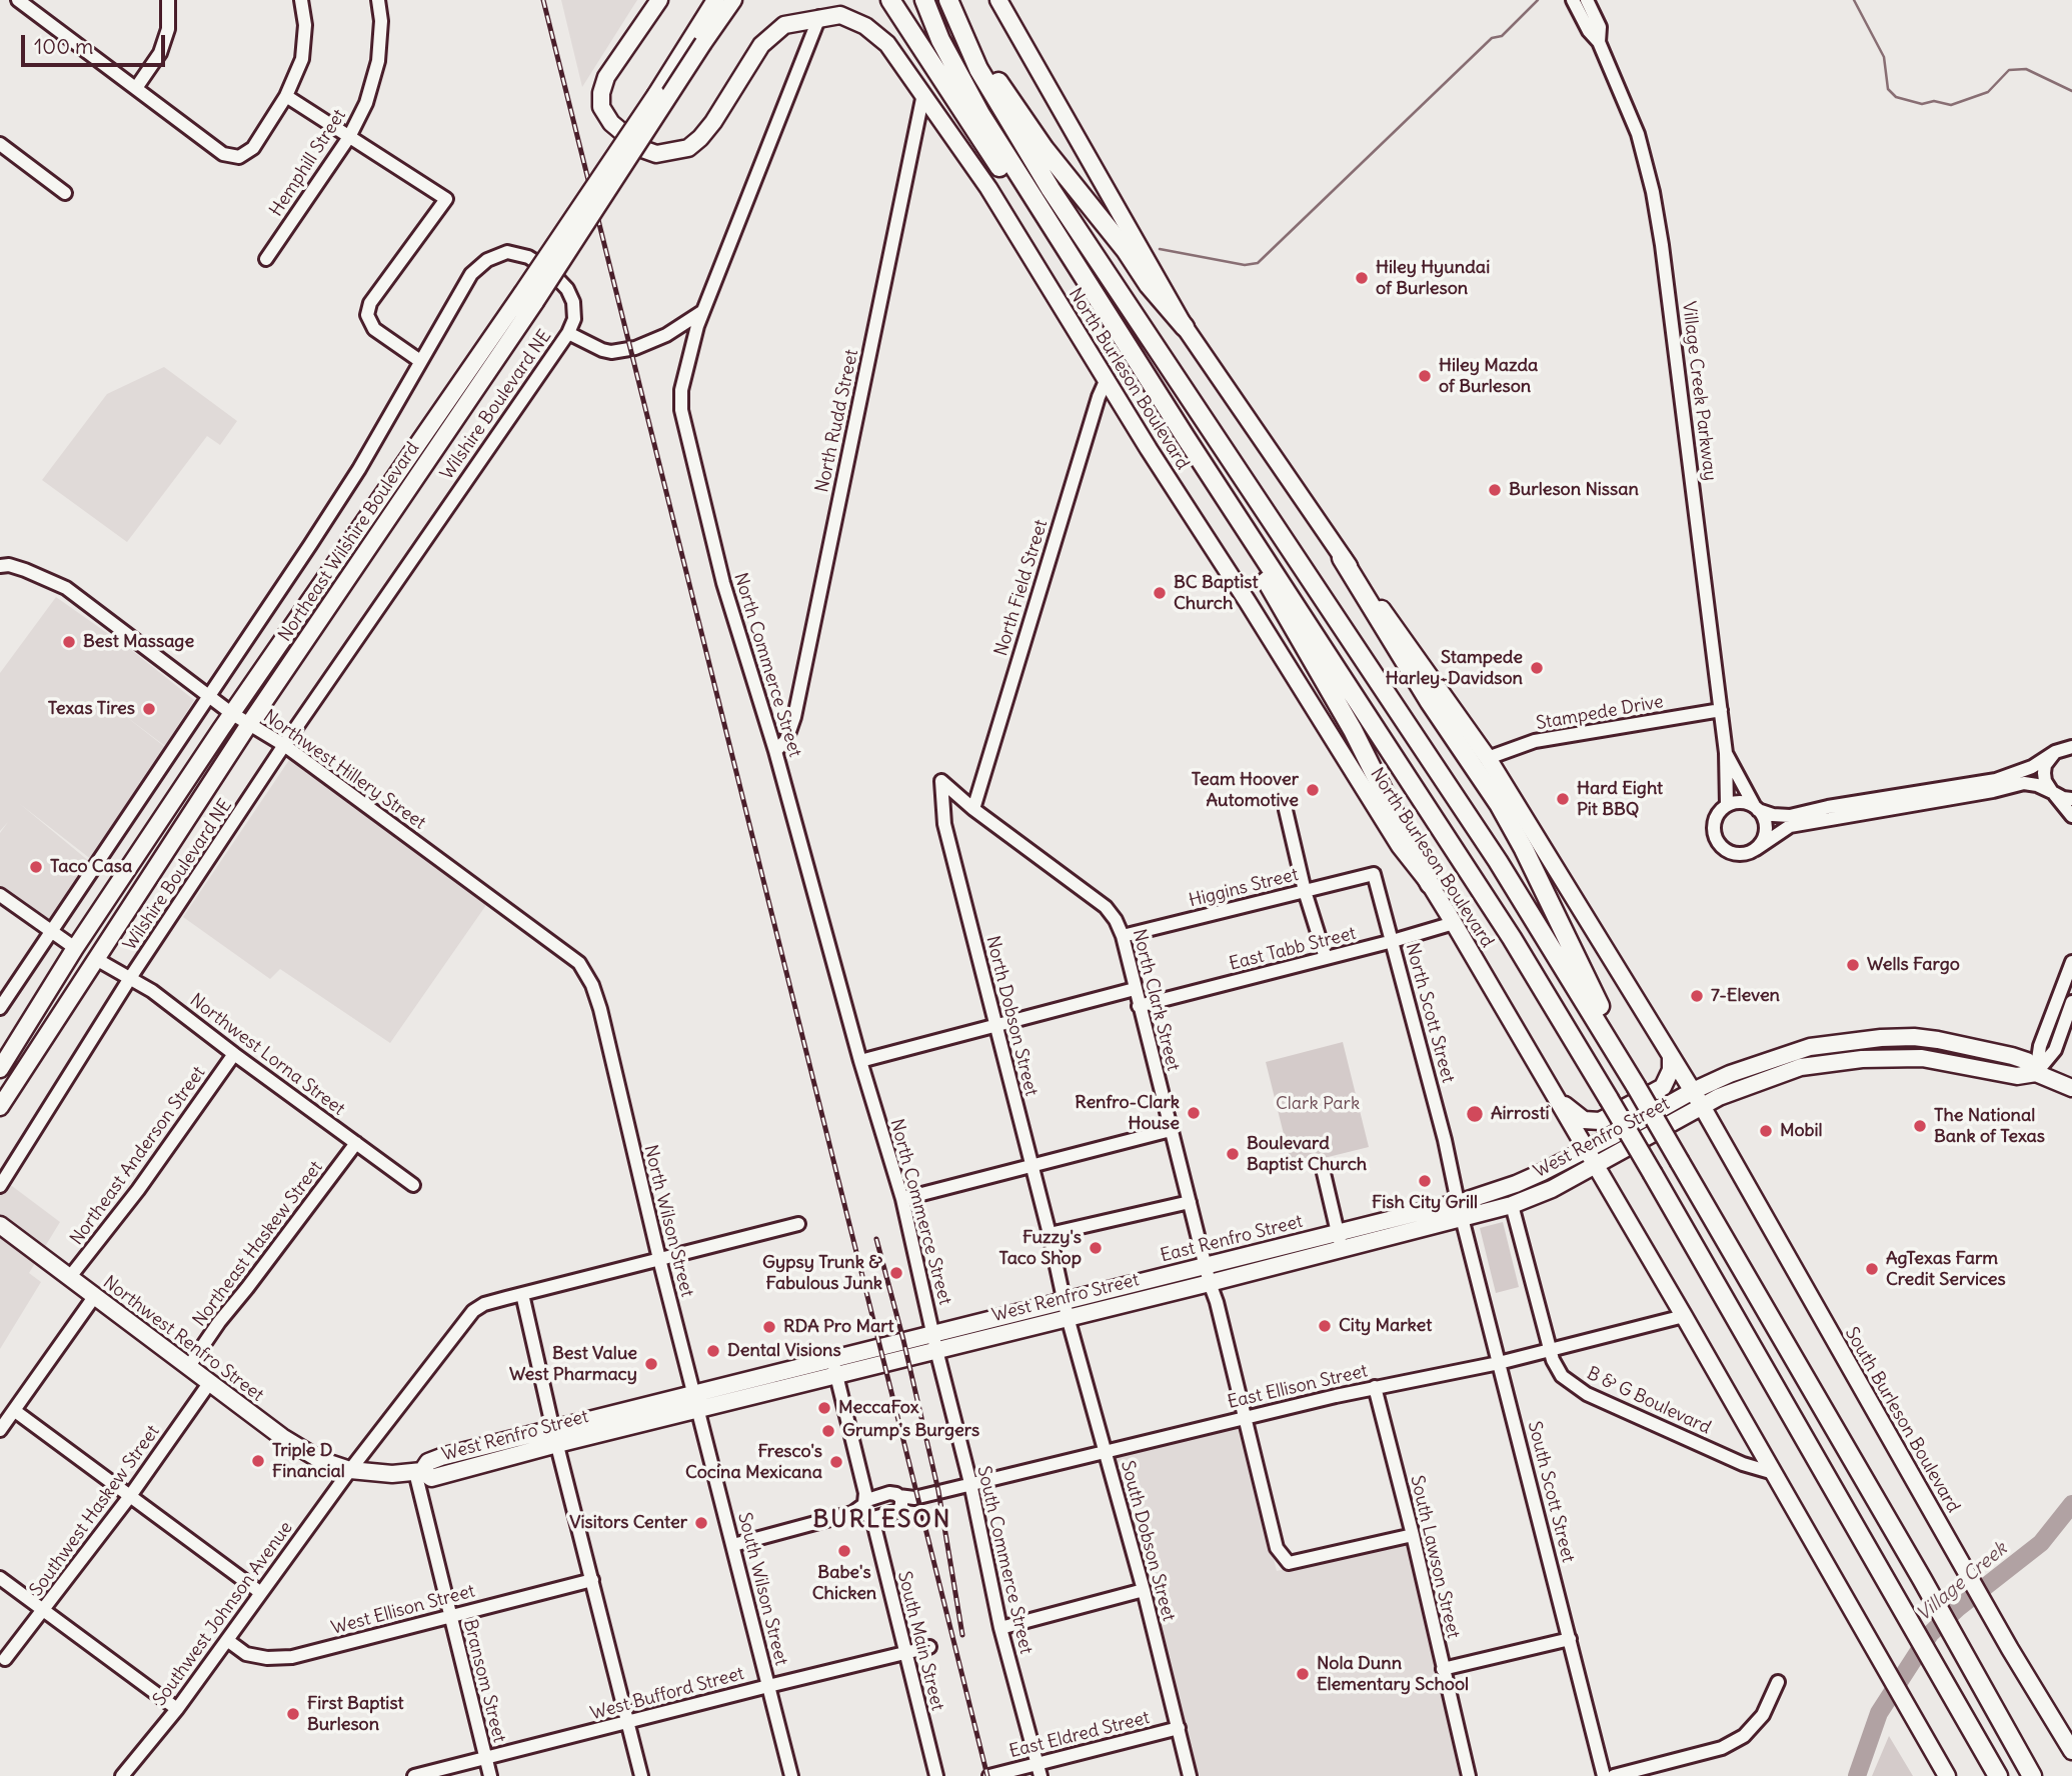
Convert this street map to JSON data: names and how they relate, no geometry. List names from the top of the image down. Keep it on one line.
{"streets":{"main road":["North Burleson Boulevard","Northeast Wilshire Boulevard","West Renfro Street","East Renfro Street","Northwest Renfro Street","South Burleson Boulevard"],"street":["Hemphill Street","Village Creek Parkway","Wilshire Boulevard NE","North Rudd Street","North Field Street","North Commerce Street","Stampede Drive","Northwest Hillery Street","Higgins Street","East Tabb Street","North Clark Street","North Scott Street","North Dobson Street","Northwest Lorna Street","Northeast Anderson Street","North Wilson Street","Northeast Haskew Street","East Ellison Street","B & G Boulevard","South Scott Street","Southwest Haskew Street","South Dobson Street","South Lawson Street","South Commerce Street","South Wilson Street","West Ellison Street","Southwest Johnson Avenue","South Main Street","Bransom Street","West Bufford Street","East Eldred Street"]},"crossings":[["North Burleson Boulevard","North Rudd Street"],["North Burleson Boulevard","North Field Street"],["North Burleson Boulevard","North Commerce Street"],["North Burleson Boulevard","East Tabb Street"],["North Burleson Boulevard","West Renfro Street"],["North Burleson Boulevard","East Renfro Street"],["Village Creek Parkway","Stampede Drive"],["Wilshire Boulevard NE","Northwest Hillery Street"],["Wilshire Boulevard NE","Northwest Lorna Street"],["North Rudd Street","North Commerce Street"],["Northeast Wilshire Boulevard","Northwest Hillery Street"],["Northeast Wilshire Boulevard","Northwest Lorna Street"],["North Field Street","North Clark Street"],["North Field Street","North Dobson Street"],["North Commerce Street","West Renfro Street"],["North Commerce Street","East Renfro Street"],["North Commerce Street","South Commerce Street"],["Northwest Hillery Street","North Wilson Street"],["Higgins Street","North Clark Street"],["Higgins Street","North Scott Street"],["East Tabb Street","North Clark Street"],["East Tabb Street","North Scott Street"],["North Clark Street","North Dobson Street"],["North Clark Street","West Renfro Street"],["North Clark Street","East Renfro Street"],["North Clark Street","East Ellison Street"],["North Clark Street","South Lawson Street"],["North Scott Street","West Renfro Street"],["North Scott Street","East Renfro Street"],["North Scott Street","South Scott Street"],["North Dobson Street","East Renfro Street"],["North Dobson Street","South Dobson Street"],["Northwest Lorna Street","Northeast Anderson Street"],["Northwest Lorna Street","Northeast Haskew Street"],["West Renfro Street","North Wilson Street"],["West Renfro Street","East Renfro Street"],["West Renfro Street","Northwest Renfro Street"],["West Renfro Street","B & G Boulevard"],["West Renfro Street","South Burleson Boulevard"],["West Renfro Street","South Scott Street"],["West Renfro Street","South Dobson Street"],["West Renfro Street","South Commerce Street"],["West Renfro Street","South Wilson Street"],["West Renfro Street","Southwest Johnson Avenue"],["West Renfro Street","South Main Street"],["West Renfro Street","Bransom Street"],["Northeast Anderson Street","Northwest Renfro Street"],["North Wilson Street","South Wilson Street"],["North Wilson Street","Southwest Johnson Avenue"],["East Renfro Street","South Scott Street"],["East Renfro Street","South Dobson Street"],["Northeast Haskew Street","Northwest Renfro Street"],["Northwest Renfro Street","Southwest Haskew Street"],["Northwest Renfro Street","Southwest Johnson Avenue"],["East Ellison Street","B & G Boulevard"],["East Ellison Street","South Scott Street"],["East Ellison Street","South Dobson Street"],["East Ellison Street","South Lawson Street"],["East Ellison Street","South Commerce Street"],["East Ellison Street","South Wilson Street"],["East Ellison Street","South Main Street"],["South Dobson Street","East Eldred Street"],["South Commerce Street","East Eldred Street"],["South Wilson Street","West Bufford Street"],["West Ellison Street","Southwest Johnson Avenue"],["West Ellison Street","Bransom Street"],["South Main Street","West Bufford Street"],["Bransom Street","West Bufford Street"]],"districts":["BURLESON"],"water":["Village Creek"],"parks":["Clark Park"],"places":["Hiley Hyundai of Burleson","Hiley Mazda of Burleson","Burleson Nissan","BC Baptist Church","Best Massage","Stampede Harley-Davidson","Texas Tires","Team Hoover Automotive","Hard Eight Pit BBQ","Taco Casa","Wells Fargo","7-Eleven","Renfro-Clark House","Airrosti","The National Bank of Texas","Mobil","Boulevard Baptist Church","Fish City Grill","Fuzzy's Taco Shop","AgTexas Farm Credit Services","Gypsy Trunk & Fabulous Junk","City Market","RDA Pro Mart","Dental Visions","Best Value West Pharmacy","MeccaFox","Grump's Burgers","Triple D Financial","Fresco's Cocina Mexicana","Visitors Center","Babe's Chicken","Nola Dunn Elementary School","First Baptist Burleson"],"scale_bar":"100 m"}
